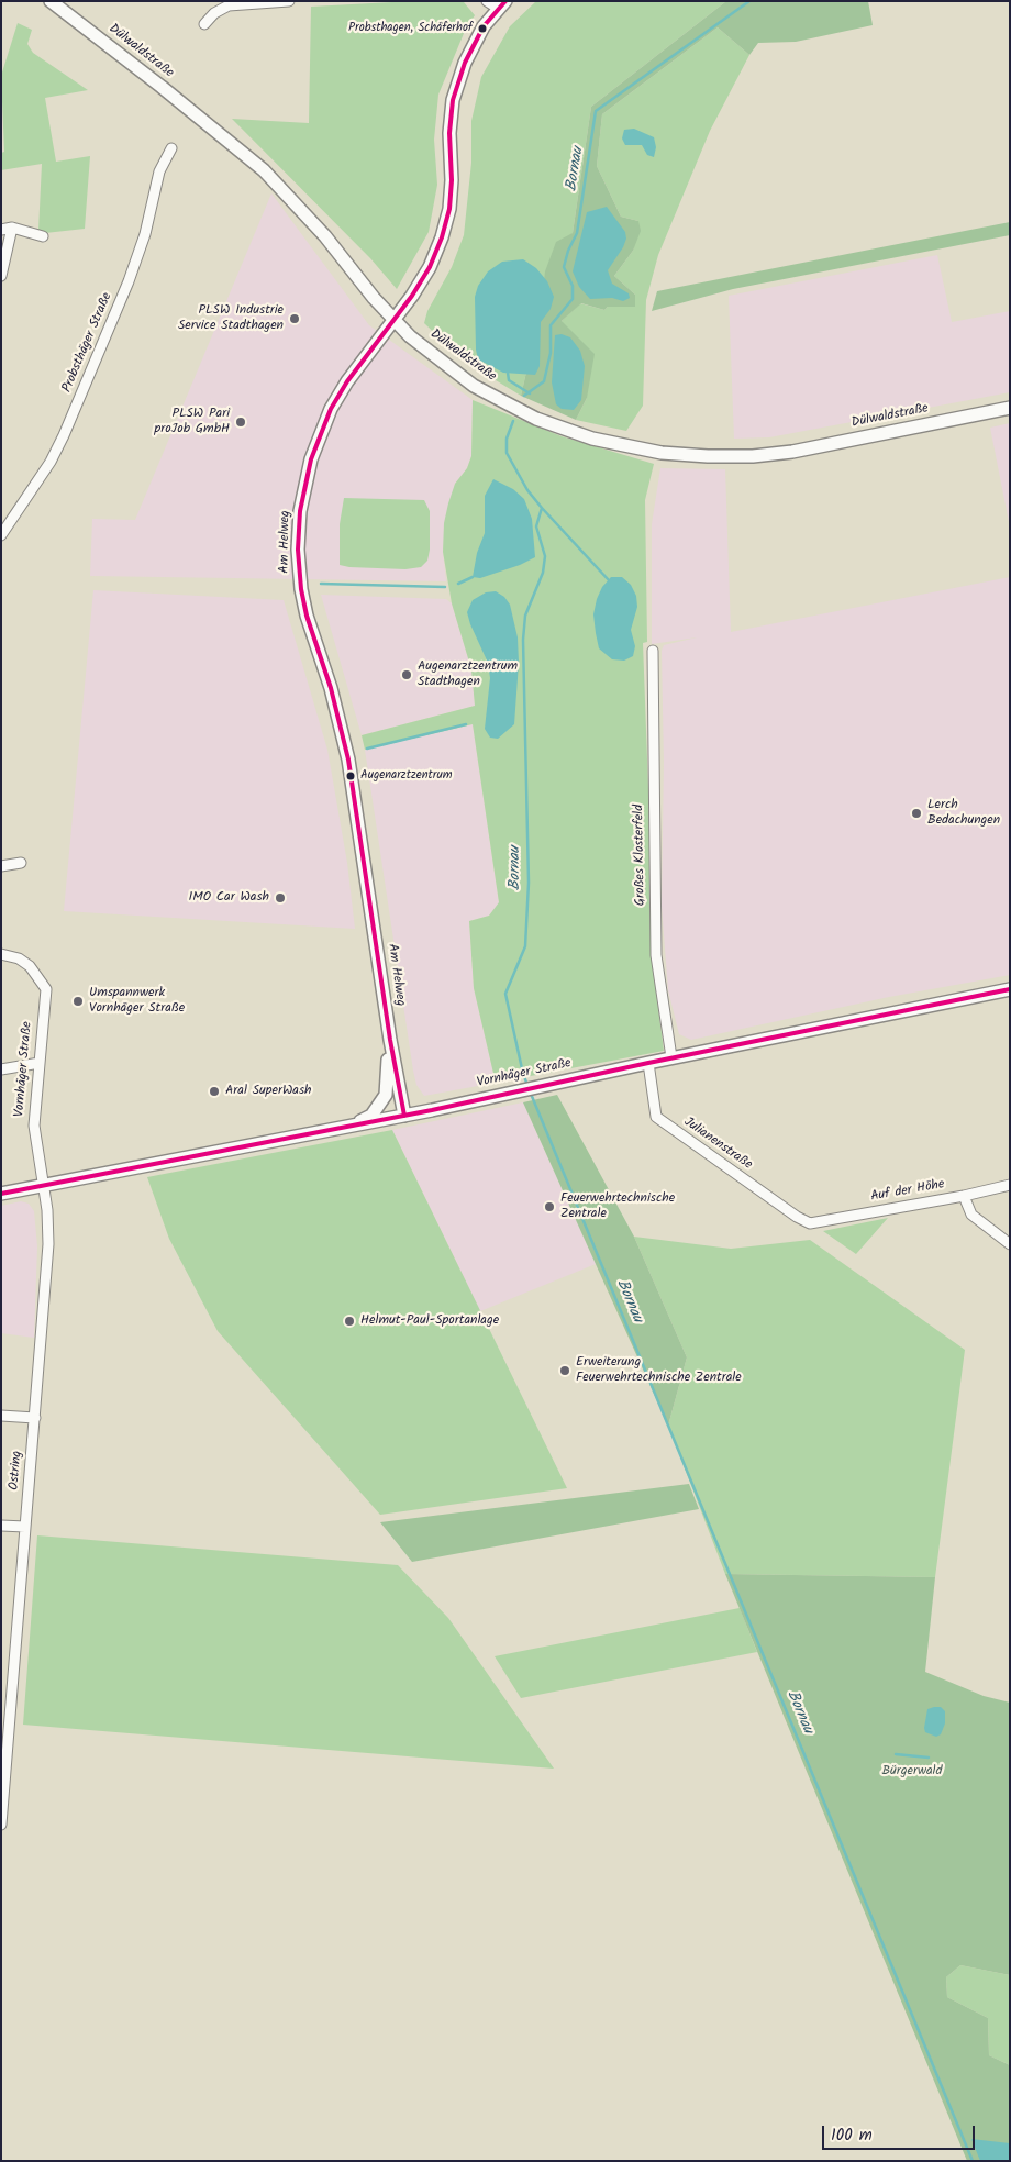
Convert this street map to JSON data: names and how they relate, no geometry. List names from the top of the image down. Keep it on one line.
{"streets":{"main road":["Dülwaldstraße","Am Helweg","Vornhäger Straße"],"street":["Probsthäger Straße","Großes Klosterfeld","Julianenstraße","Auf der Höhe","Ostring"]},"crossings":[["Dülwaldstraße","Am Helweg"],["Am Helweg","Vornhäger Straße"],["Großes Klosterfeld","Vornhäger Straße"],["Vornhäger Straße","Julianenstraße"],["Vornhäger Straße","Ostring"],["Julianenstraße","Auf der Höhe"]],"water":["Bornau"],"parks":["Bürgerwald"],"places":["Probsthagen, Schäferhof","PLSW Industrie Service Stadthagen","PLSW Pari proJob GmbH","Augenarztzentrum Stadthagen","Augenarztzentrum","Lerch Bedachungen","IMO Car Wash","Umspannwerk Vornhäger Straße","Aral SuperWash","Feuerwehrtechnische Zentrale","Helmut-Paul-Sportanlage","Erweiterung Feuerwehrtechnische Zentrale"],"scale_bar":"100 m"}
